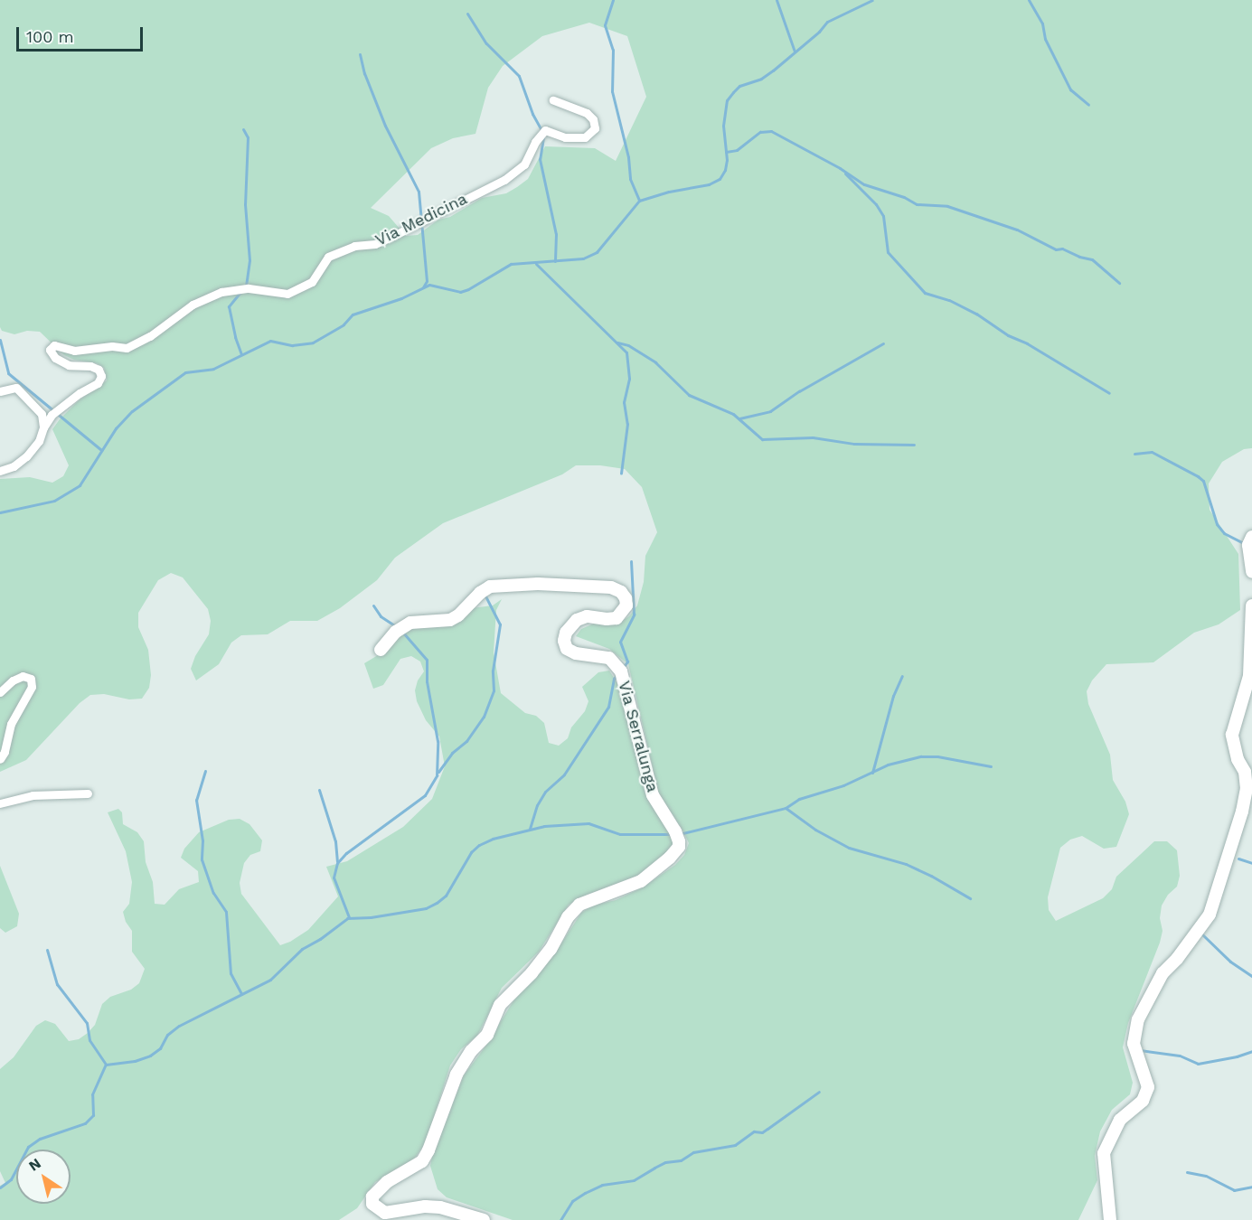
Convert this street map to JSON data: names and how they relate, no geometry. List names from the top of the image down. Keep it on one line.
{"streets":{"street":["Via Medicina","Via Serralunga"]},"scale_bar":"100 m","north":"top left"}
